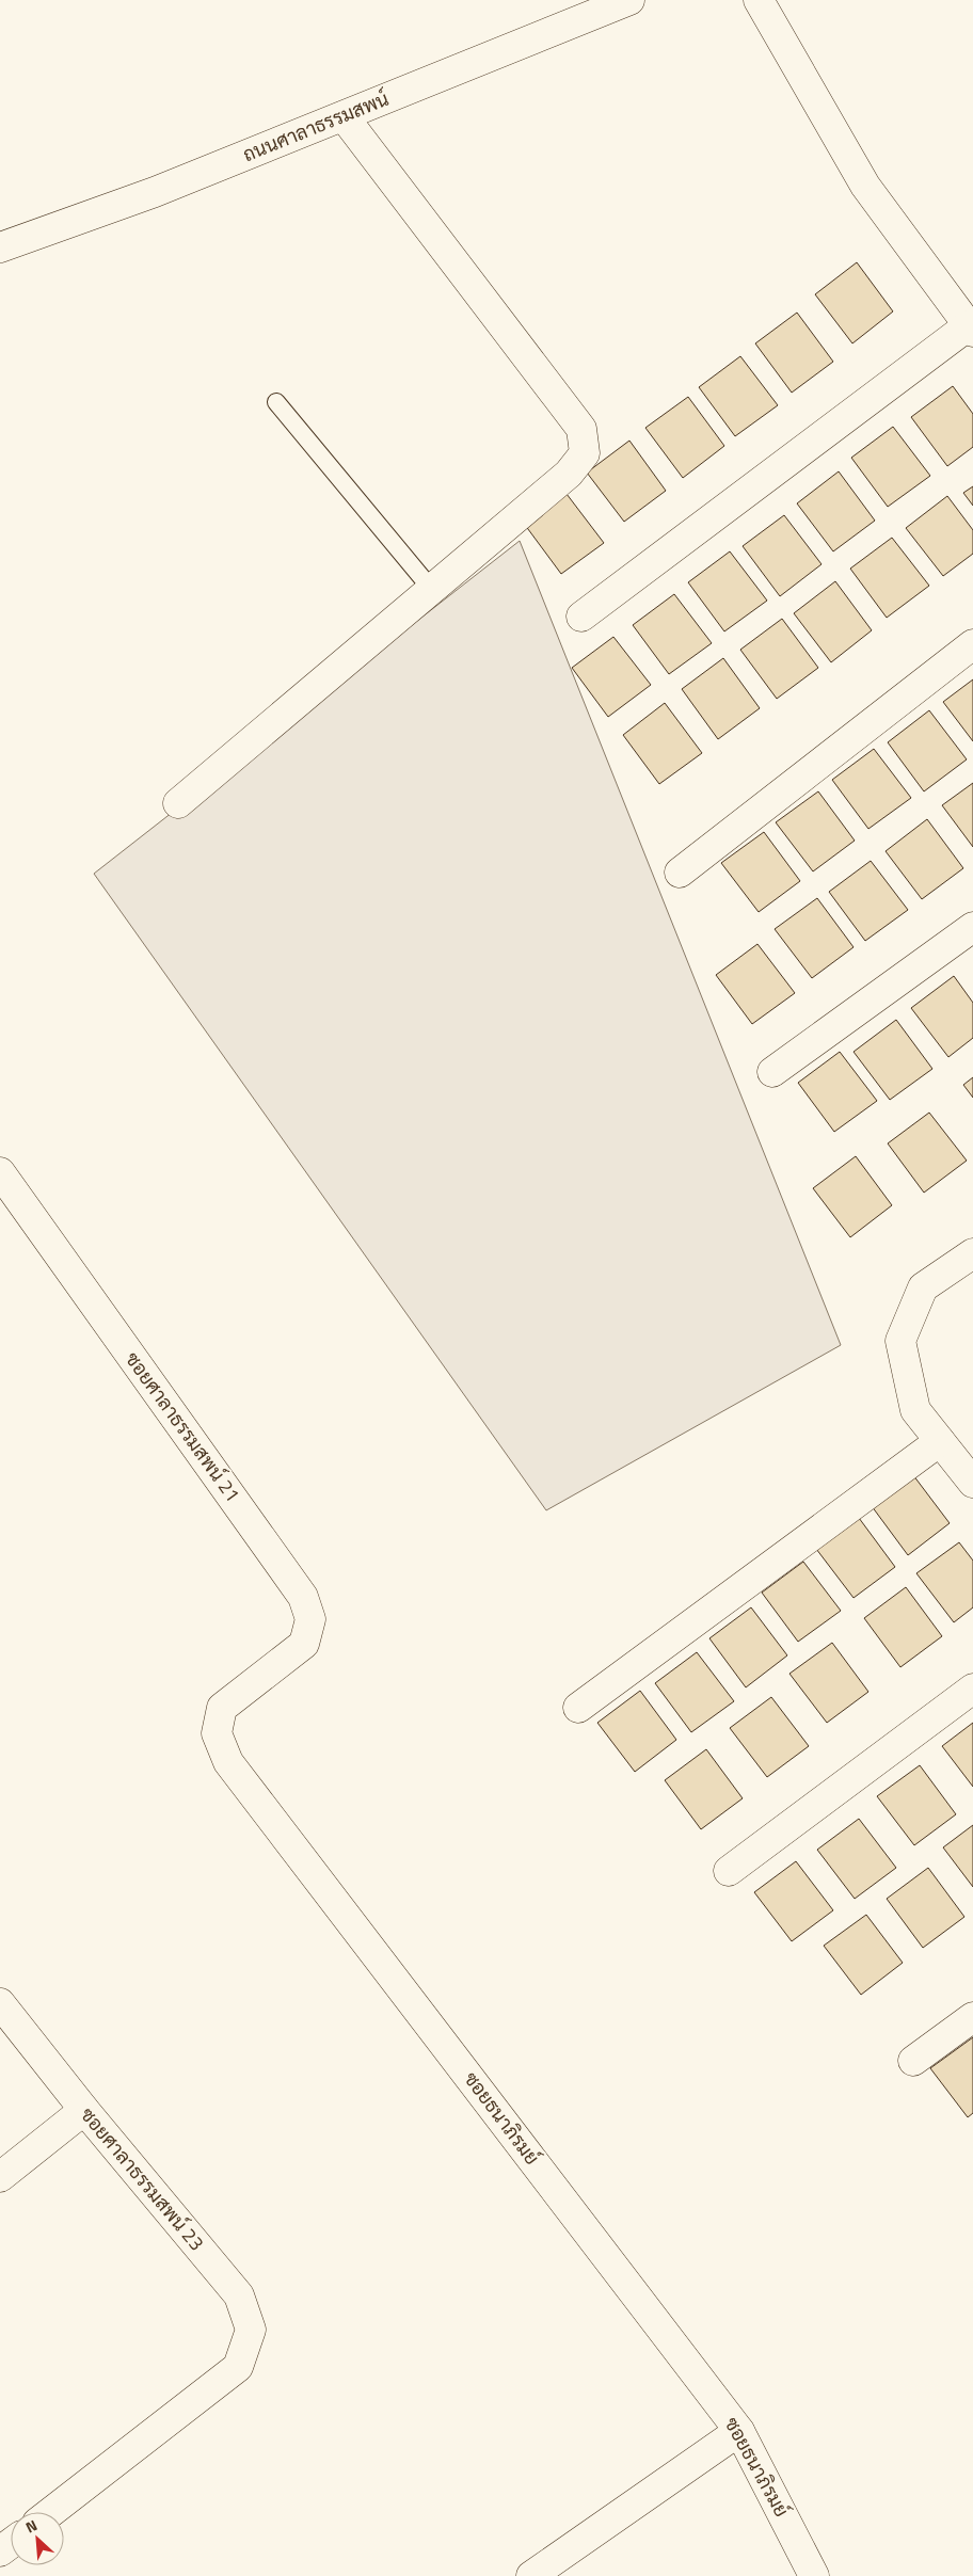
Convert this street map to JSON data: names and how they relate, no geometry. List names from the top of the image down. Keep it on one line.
{"streets":{"street":["ถนนศาลาธรรมสพน์","ซอยศาลาธรรมสพน์ 21","ซอยธนาภิรมย์","ซอยศาลาธรรมสพน์ 23"]},"crossings":[["ซอยศาลาธรรมสพน์ 21","ซอยธนาภิรมย์"]],"north":"top left"}
